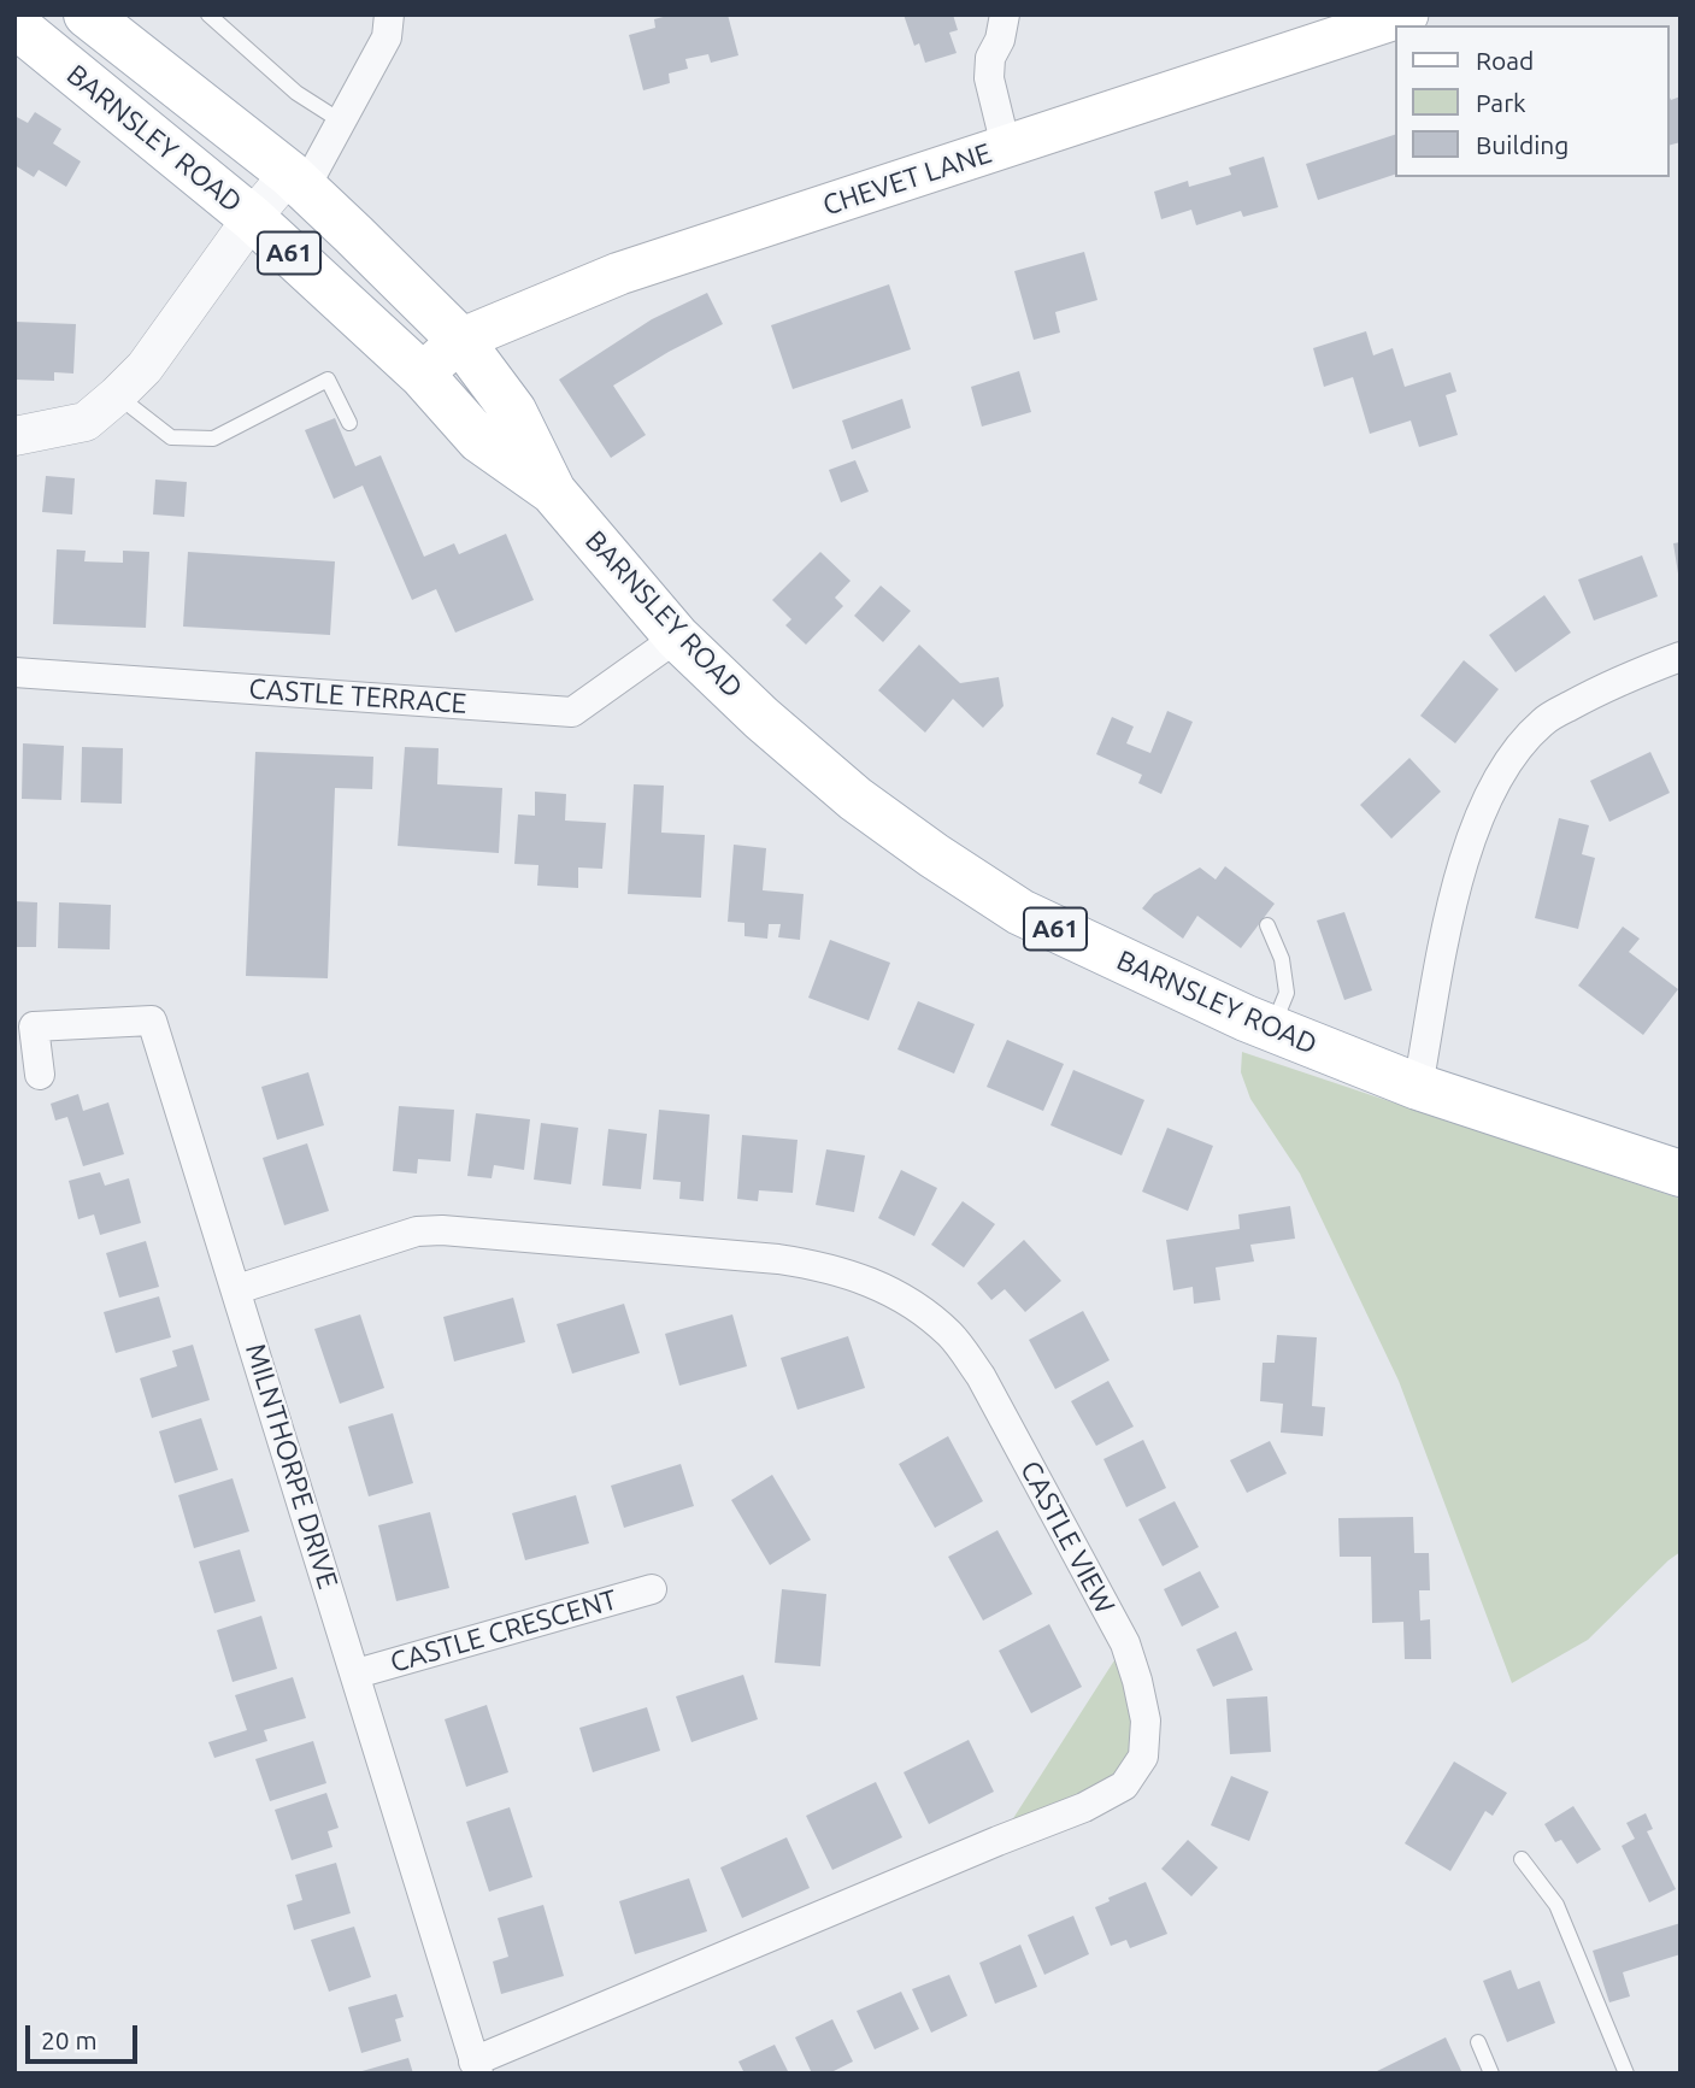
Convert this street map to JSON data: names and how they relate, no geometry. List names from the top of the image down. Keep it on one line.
{"streets":{"main road":["BARNSLEY ROAD","CHEVET LANE","A61"],"street":["CASTLE TERRACE","MILNTHORPE DRIVE","CASTLE VIEW","CASTLE CRESCENT"]},"crossings":[["BARNSLEY ROAD","CHEVET LANE"],["BARNSLEY ROAD","CASTLE TERRACE"],["MILNTHORPE DRIVE","CASTLE VIEW"],["MILNTHORPE DRIVE","CASTLE CRESCENT"]],"legend":["Road","Park","Building"],"scale_bar":"20 m"}
